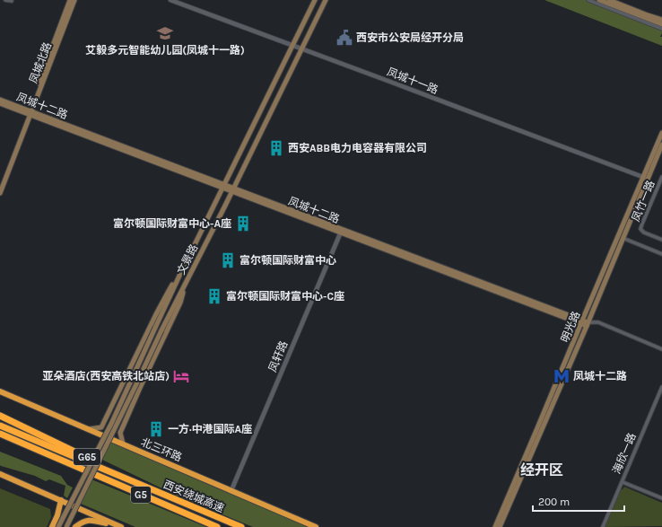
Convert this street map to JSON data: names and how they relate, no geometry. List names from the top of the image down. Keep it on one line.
{"streets":{"highway":["北三环路","G65","G5","西安绕城高速"],"main road":["凤城北路","凤城十二路","文景路","明光路"],"street":["凤城十一路","凤竹一路","凤轩路","海欣一路"]},"crossings":[["凤城北路","凤城十二路"],["凤城十一路","文景路"],["凤城十一路","明光路"],["凤城十二路","文景路"],["凤城十二路","明光路"],["凤城十二路","凤轩路"],["凤轩路","北三环路"],["G65","西安绕城高速"]],"districts":["经开区"],"places":{"school or university":["艾毅多元智能幼儿园(凤城十一路)"],"public building":["西安市公安局经开分局"],"building":["西安ABB电力电容器有限公司","富尔顿国际财富中心-A座","富尔顿国际财富中心","富尔顿国际财富中心-C座","一方·中港国际A座"],"hotel":["亚朵酒店(西安高铁北站店)"],"metro station":["凤城十二路"]},"scale_bar":"200 m"}
